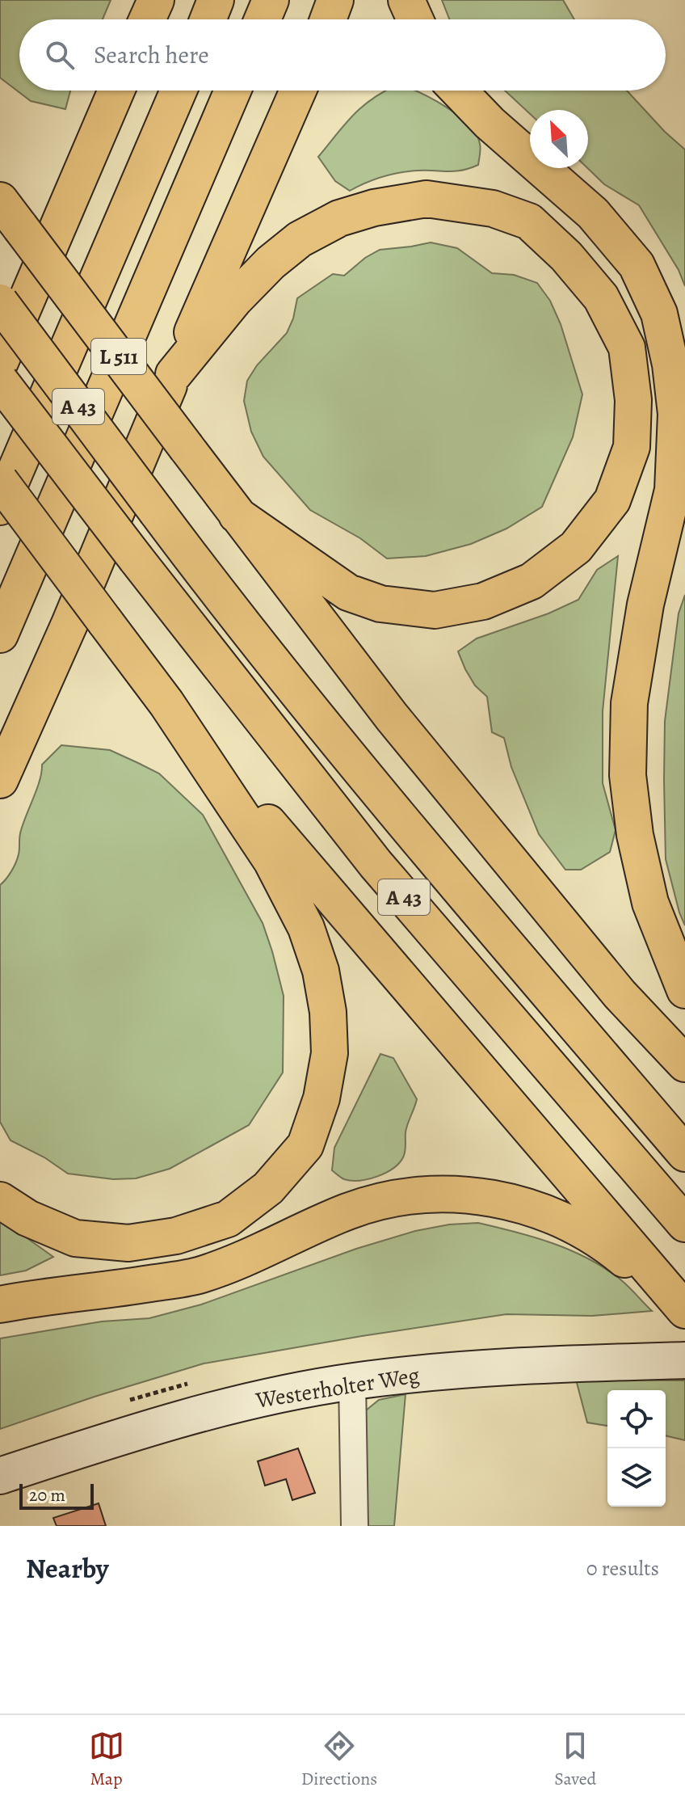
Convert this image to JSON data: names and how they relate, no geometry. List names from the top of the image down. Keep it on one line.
{"streets":{"highway":["L 511","A 43"],"street":["Westerholter Weg"]},"scale_bar":"20 m","north":"top left","page":{"search":"Search here","scale":"20 m","heading":["Nearby","0 results"],"nav":["Map","Directions","Saved"]}}
